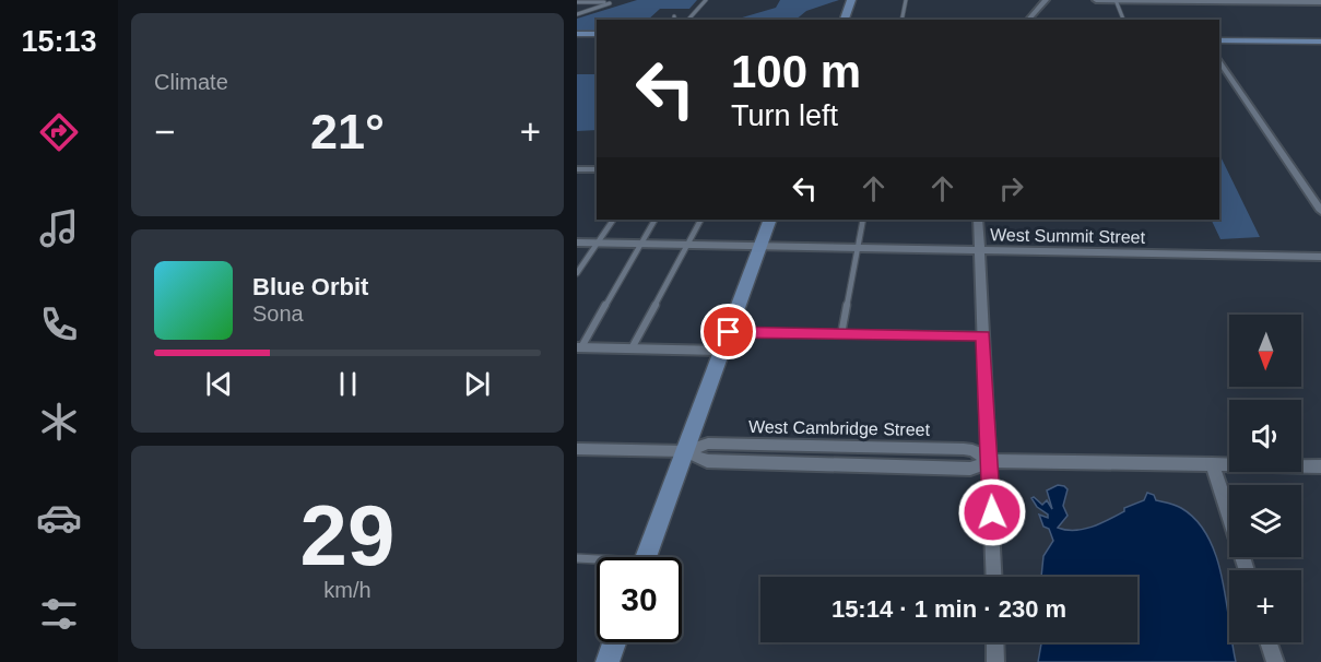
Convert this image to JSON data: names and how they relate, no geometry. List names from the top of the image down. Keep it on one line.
{"streets":{"street":["West Summit Street","West Cambridge Street"]},"north":"bottom","page":{"tabs":"15:13","tile":["Climate",["29","km/h"]],"turn":["100 m","Turn left"],"heat":["−","21°","+"],"song":["Blue Orbit","Sona"],"map_buttons":"+","limit":"30","trip":"15:14 · 1 min · 230 m"}}
